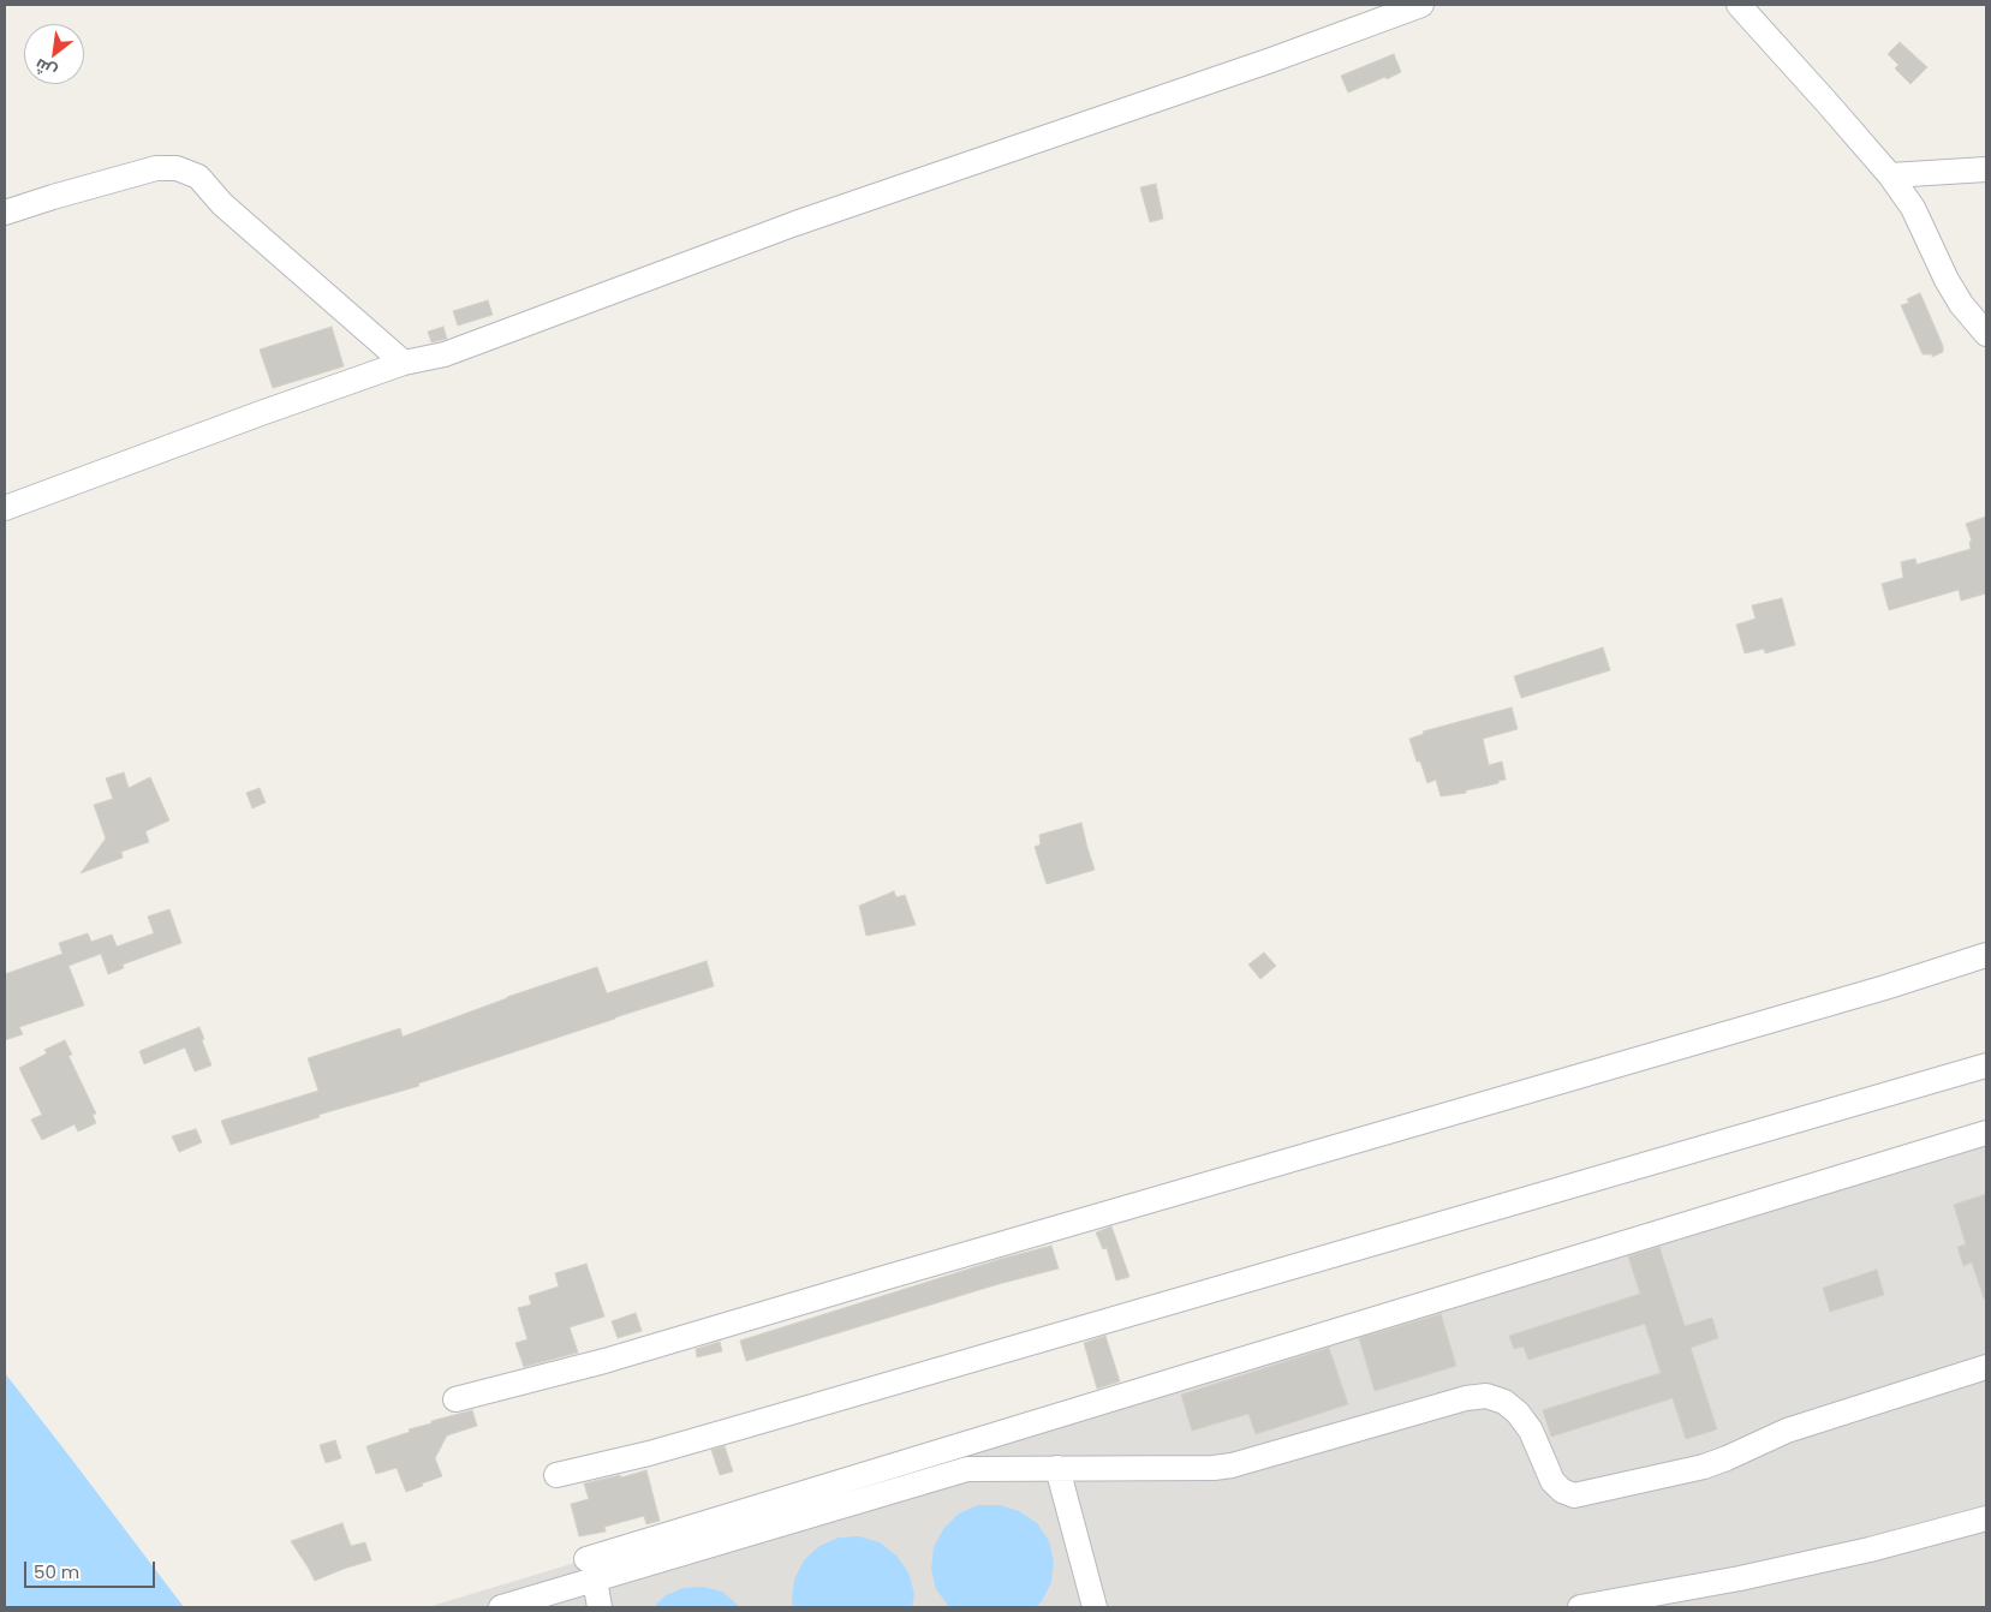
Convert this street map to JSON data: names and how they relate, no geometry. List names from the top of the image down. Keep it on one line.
{"scale_bar":"50 m","north":"bottom left"}
